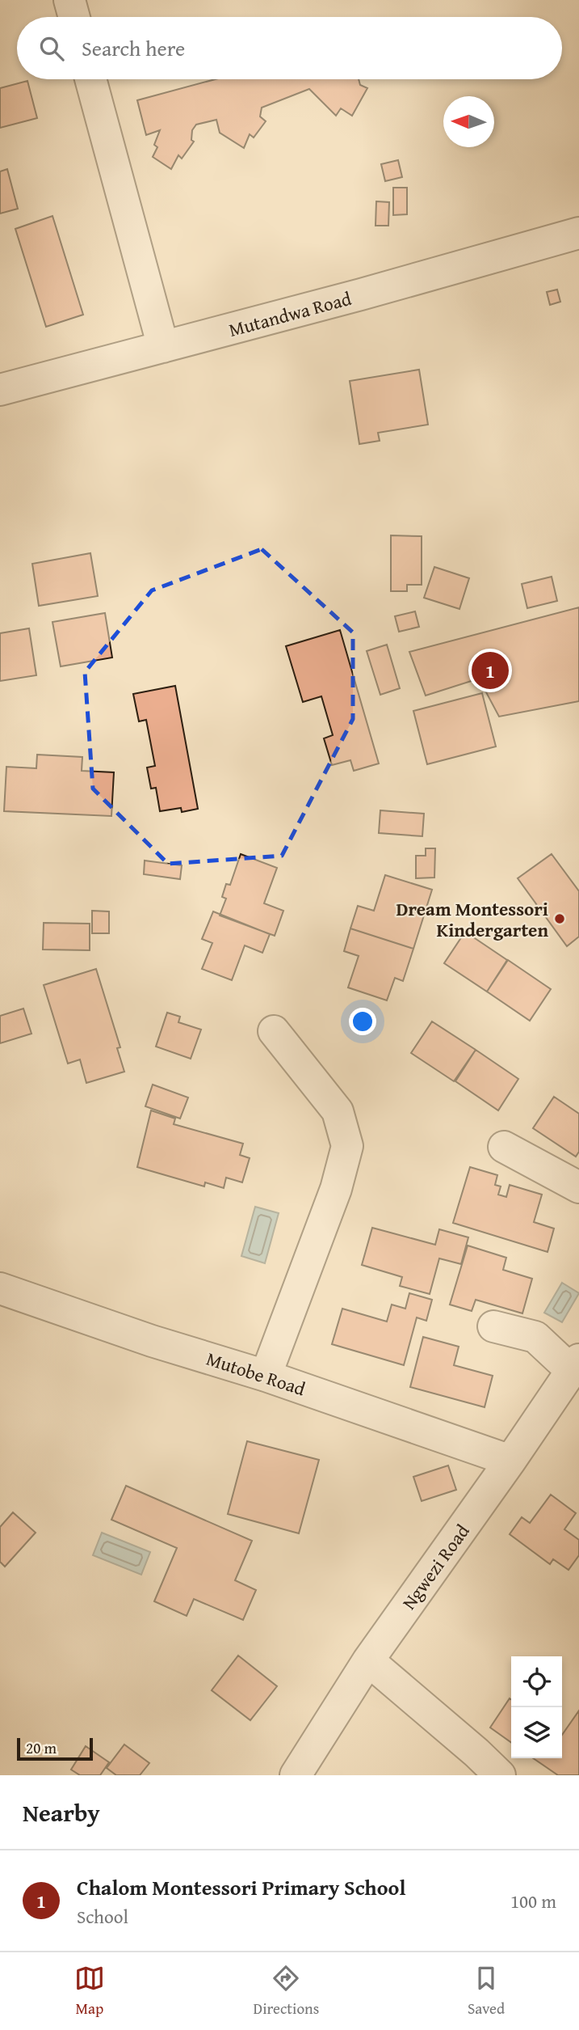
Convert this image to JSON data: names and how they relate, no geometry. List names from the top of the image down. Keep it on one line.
{"streets":{"street":["Mutandwa Road","Mutobe Road","Ngwezi Road"]},"crossings":[["Mutobe Road","Ngwezi Road"]],"places":["Dream Montessori Kindergarten"],"scale_bar":"20 m","north":"left","page":{"search":"Search here","pins":"1","scale":"20 m","heading":"Nearby","list":[{"mark":"1","name":"Chalom Montessori Primary School","note":"School","value":"100 m"}],"nav":["Map","Directions","Saved"]}}
